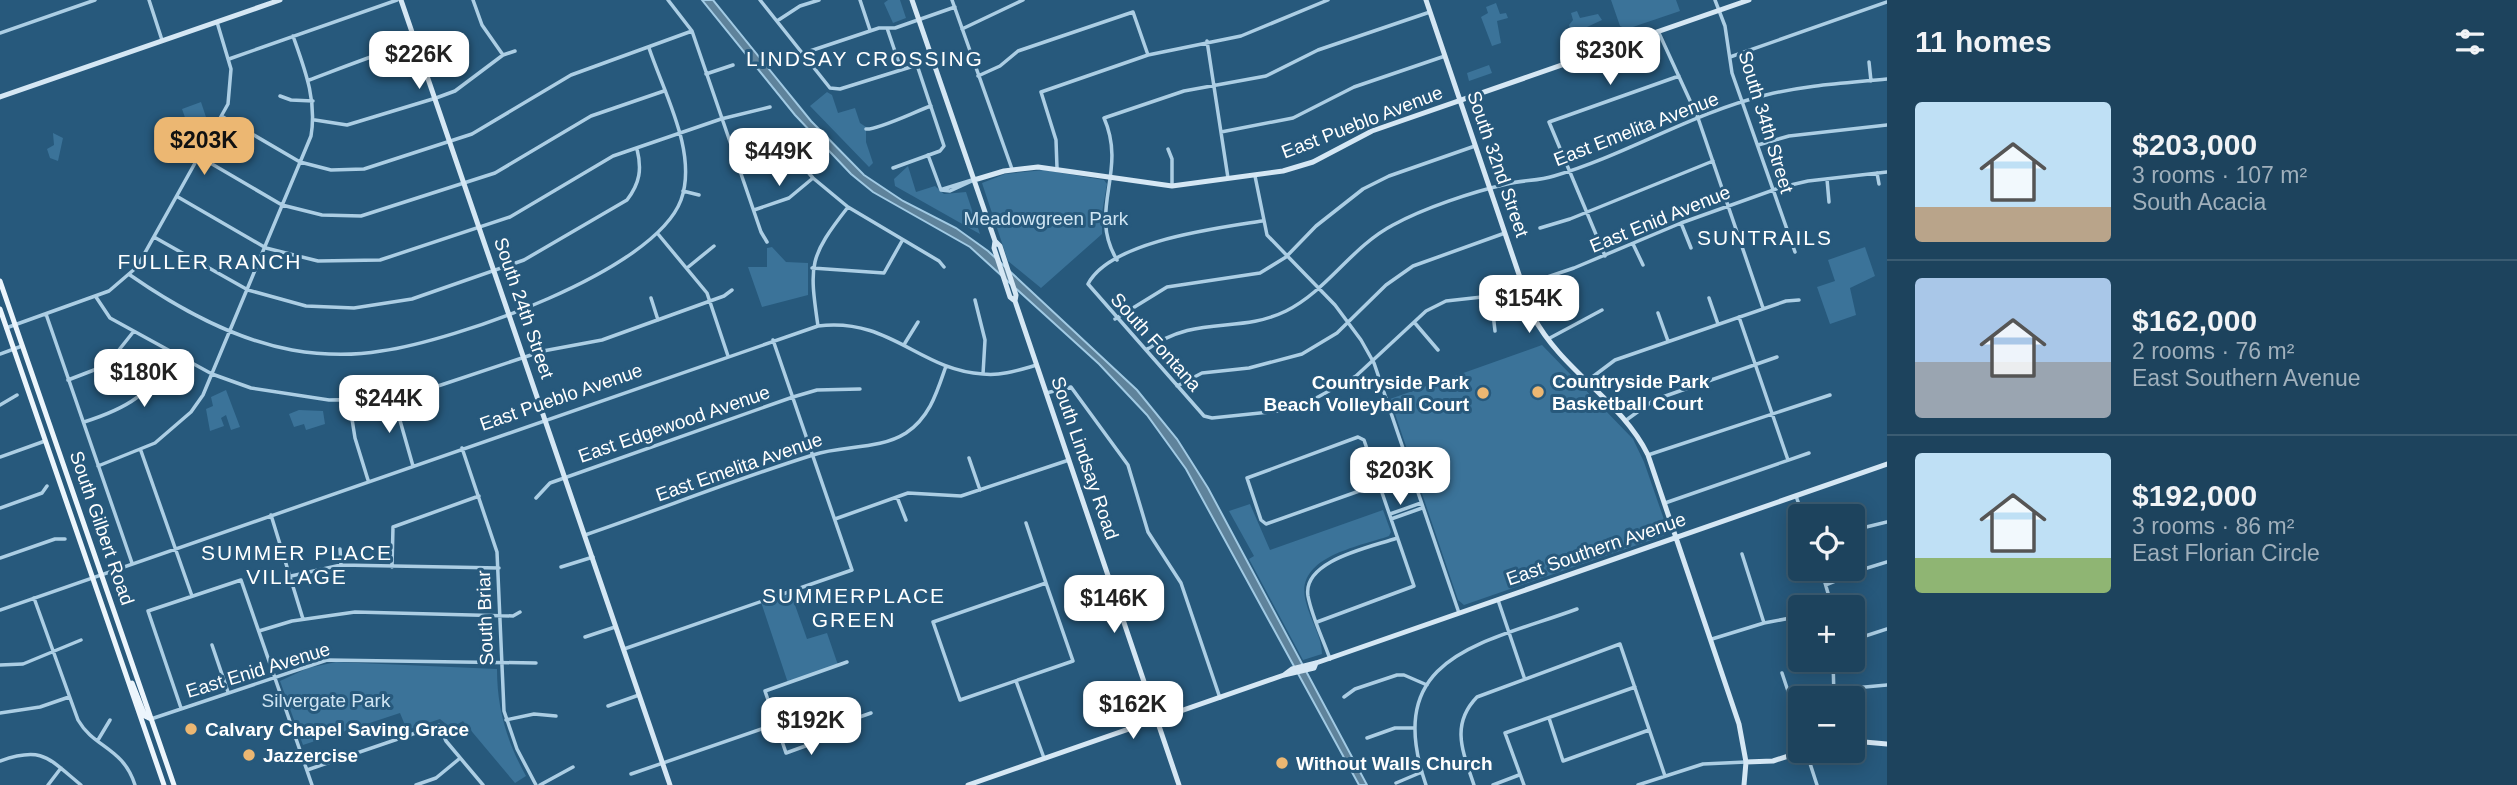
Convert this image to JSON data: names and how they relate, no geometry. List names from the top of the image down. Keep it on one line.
{"streets":{"main road":["South Gilbert Road"],"street":["East Pueblo Avenue","South 34th Street","East Emelita Avenue","South 32nd Street","East Enid Avenue","South 24th Street","South Fontana","East Edgewood Avenue","South Lindsay Road","East Southern Avenue","South Briar"]},"crossings":[["East Pueblo Avenue","South 34th Street"],["East Pueblo Avenue","East Emelita Avenue"],["East Pueblo Avenue","South 32nd Street"],["East Pueblo Avenue","South 24th Street"],["East Pueblo Avenue","South Lindsay Road"],["East Pueblo Avenue","South Gilbert Road"],["East Pueblo Avenue","South Briar"],["South 34th Street","East Emelita Avenue"],["South 34th Street","East Enid Avenue"],["East Emelita Avenue","South 32nd Street"],["East Emelita Avenue","South 24th Street"],["East Emelita Avenue","South Fontana"],["South 32nd Street","East Enid Avenue"],["South 32nd Street","East Southern Avenue"],["East Enid Avenue","South Fontana"],["East Enid Avenue","South Gilbert Road"],["East Enid Avenue","South Briar"],["South 24th Street","East Edgewood Avenue"],["South Lindsay Road","East Southern Avenue"]],"districts":["LINDSAY CROSSING","SUNTRAILS","FULLER RANCH","SUMMER PLACE VILLAGE","SUMMERPLACE GREEN"],"parks":["Meadowgreen Park","Silvergate Park"],"places":["Countryside Park Basketball Court","Countryside Park Beach Volleyball Court","Calvary Chapel Saving Grace","Jazzercise","Without Walls Church"],"page":{"heading":"11 homes","price":["$230K","$226K","$203K","$449K","$154K","$180K","$244K","$203K","$146K","$162K","$192K"],"list":[{"name":"$203,000","note":"3 rooms · 107 m² · South Acacia"},{"name":"$162,000","note":"2 rooms · 76 m² · East Southern Avenue"},{"name":"$192,000","note":"3 rooms · 86 m² · East Florian Circle"}],"map_buttons":["+","−"]}}
